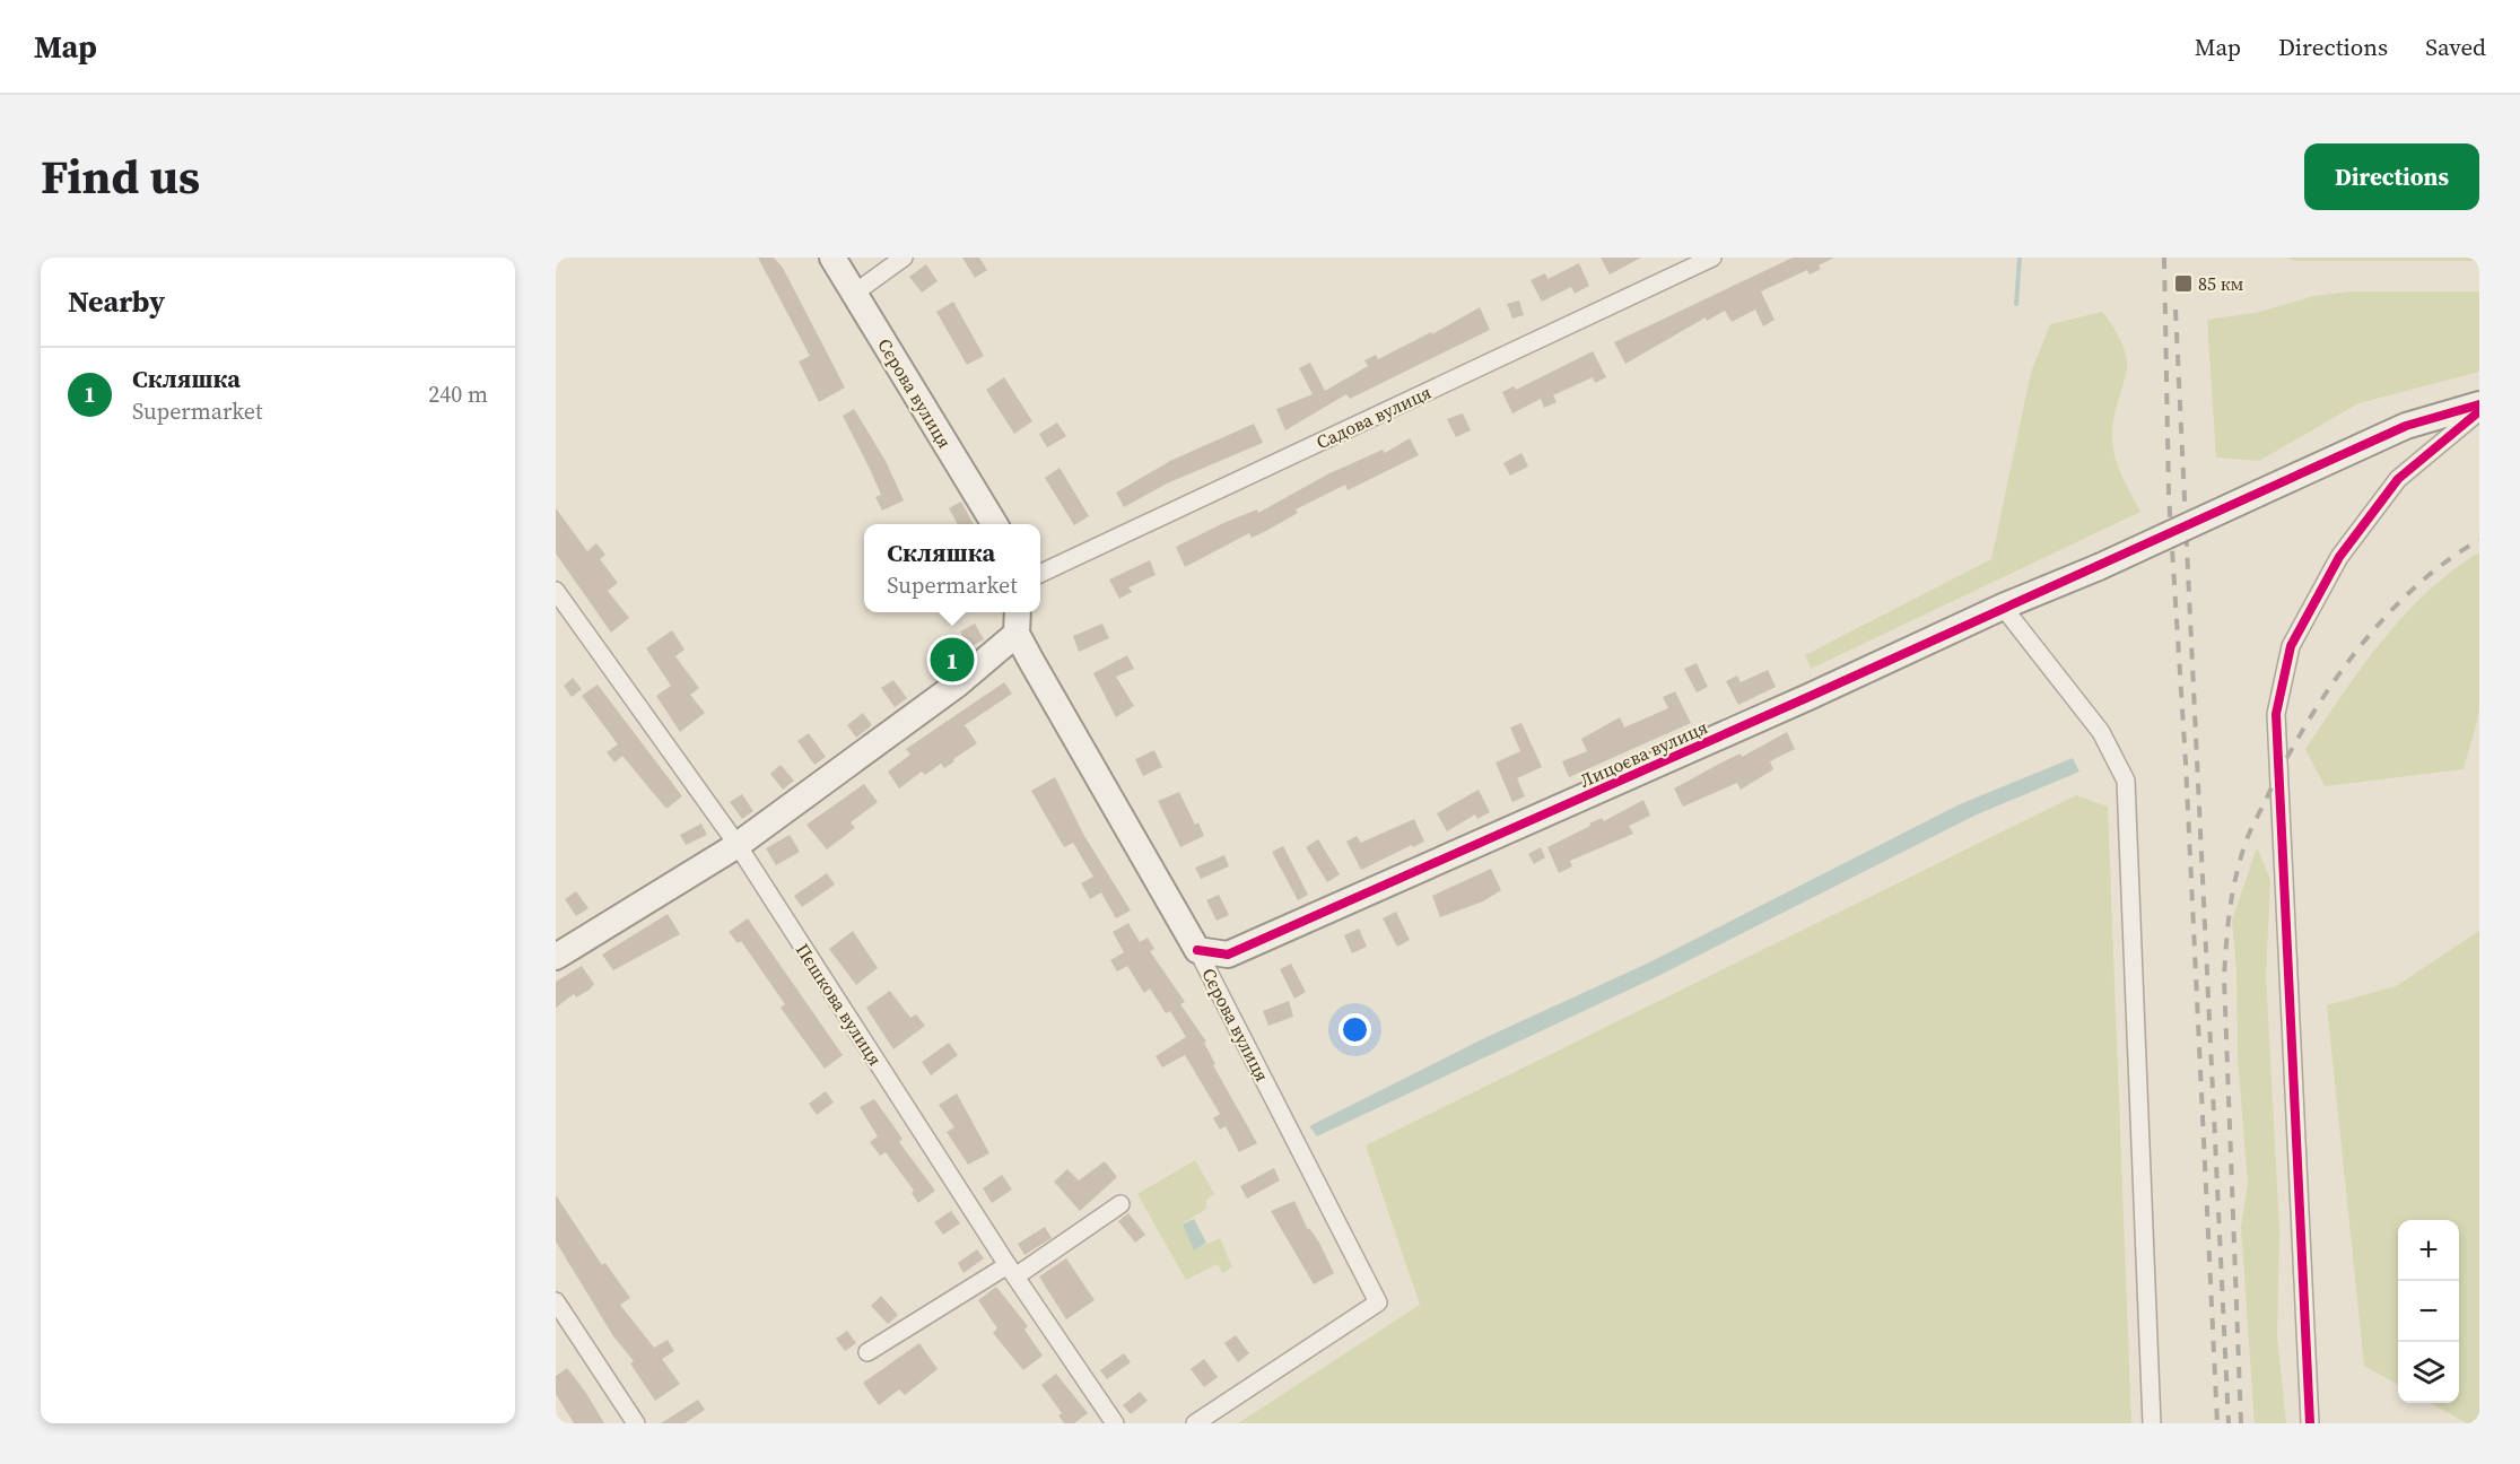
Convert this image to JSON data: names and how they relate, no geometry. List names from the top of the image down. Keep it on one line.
{"streets":{"street":["Сєрова вулиця","Садова вулиця","Лицоєва вулиця","Пєшкова вулиця"]},"crossings":[["Сєрова вулиця","Лицоєва вулиця"]],"places":{"transit":["85 км"]},"page":{"header":"Map","nav":["Map","Directions","Saved"],"title":"Find us","buttons":"Directions","heading":"Nearby","list":[{"mark":"1","name":"Скляшка","note":"Supermarket","value":"240 m"}],"popup":["Скляшка","Supermarket"],"pins":"1","map_buttons":["+","−"]}}
